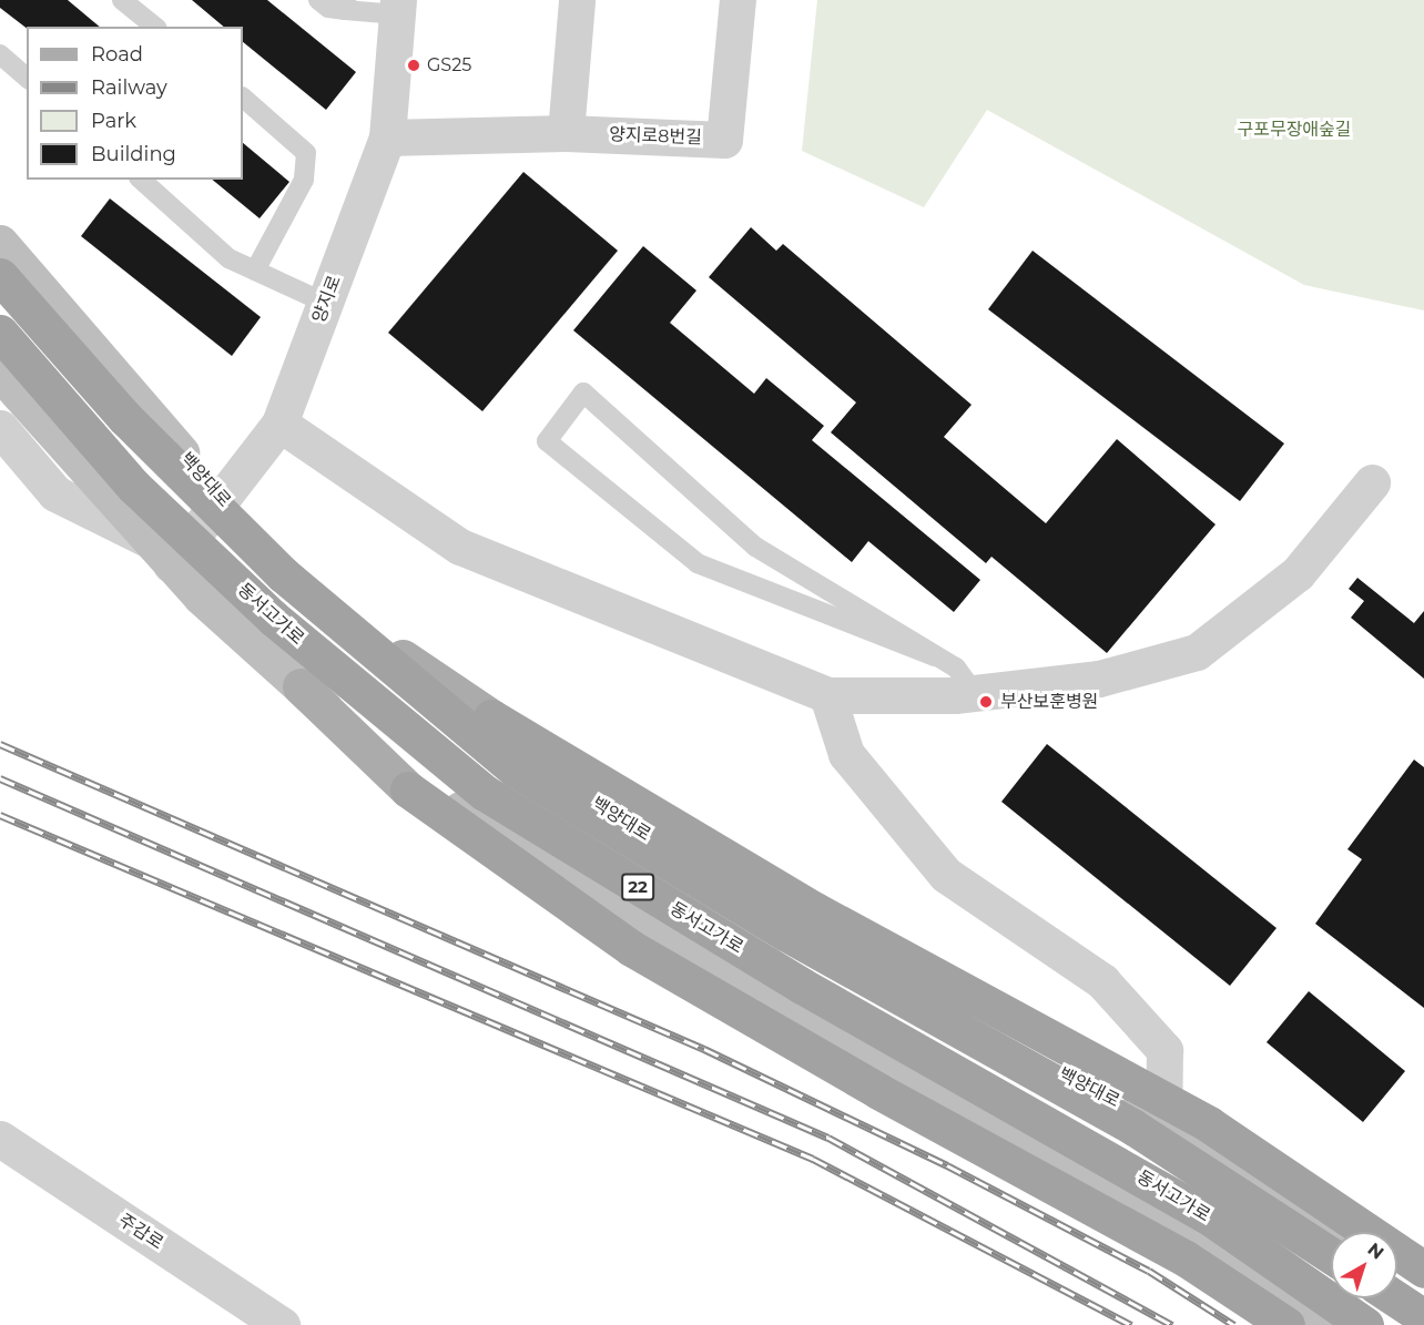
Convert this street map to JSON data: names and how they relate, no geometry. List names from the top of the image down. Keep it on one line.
{"streets":{"highway":["동서고가로","22"],"main road":["백양대로"],"street":["양지로8번길","양지로","주감로"]},"crossings":[["양지로8번길","양지로"],["양지로","백양대로"]],"parks":["구포무장애숲길"],"places":["GS25","부산보훈병원"],"legend":["Road","Railway","Park","Building"],"north":"top right"}
